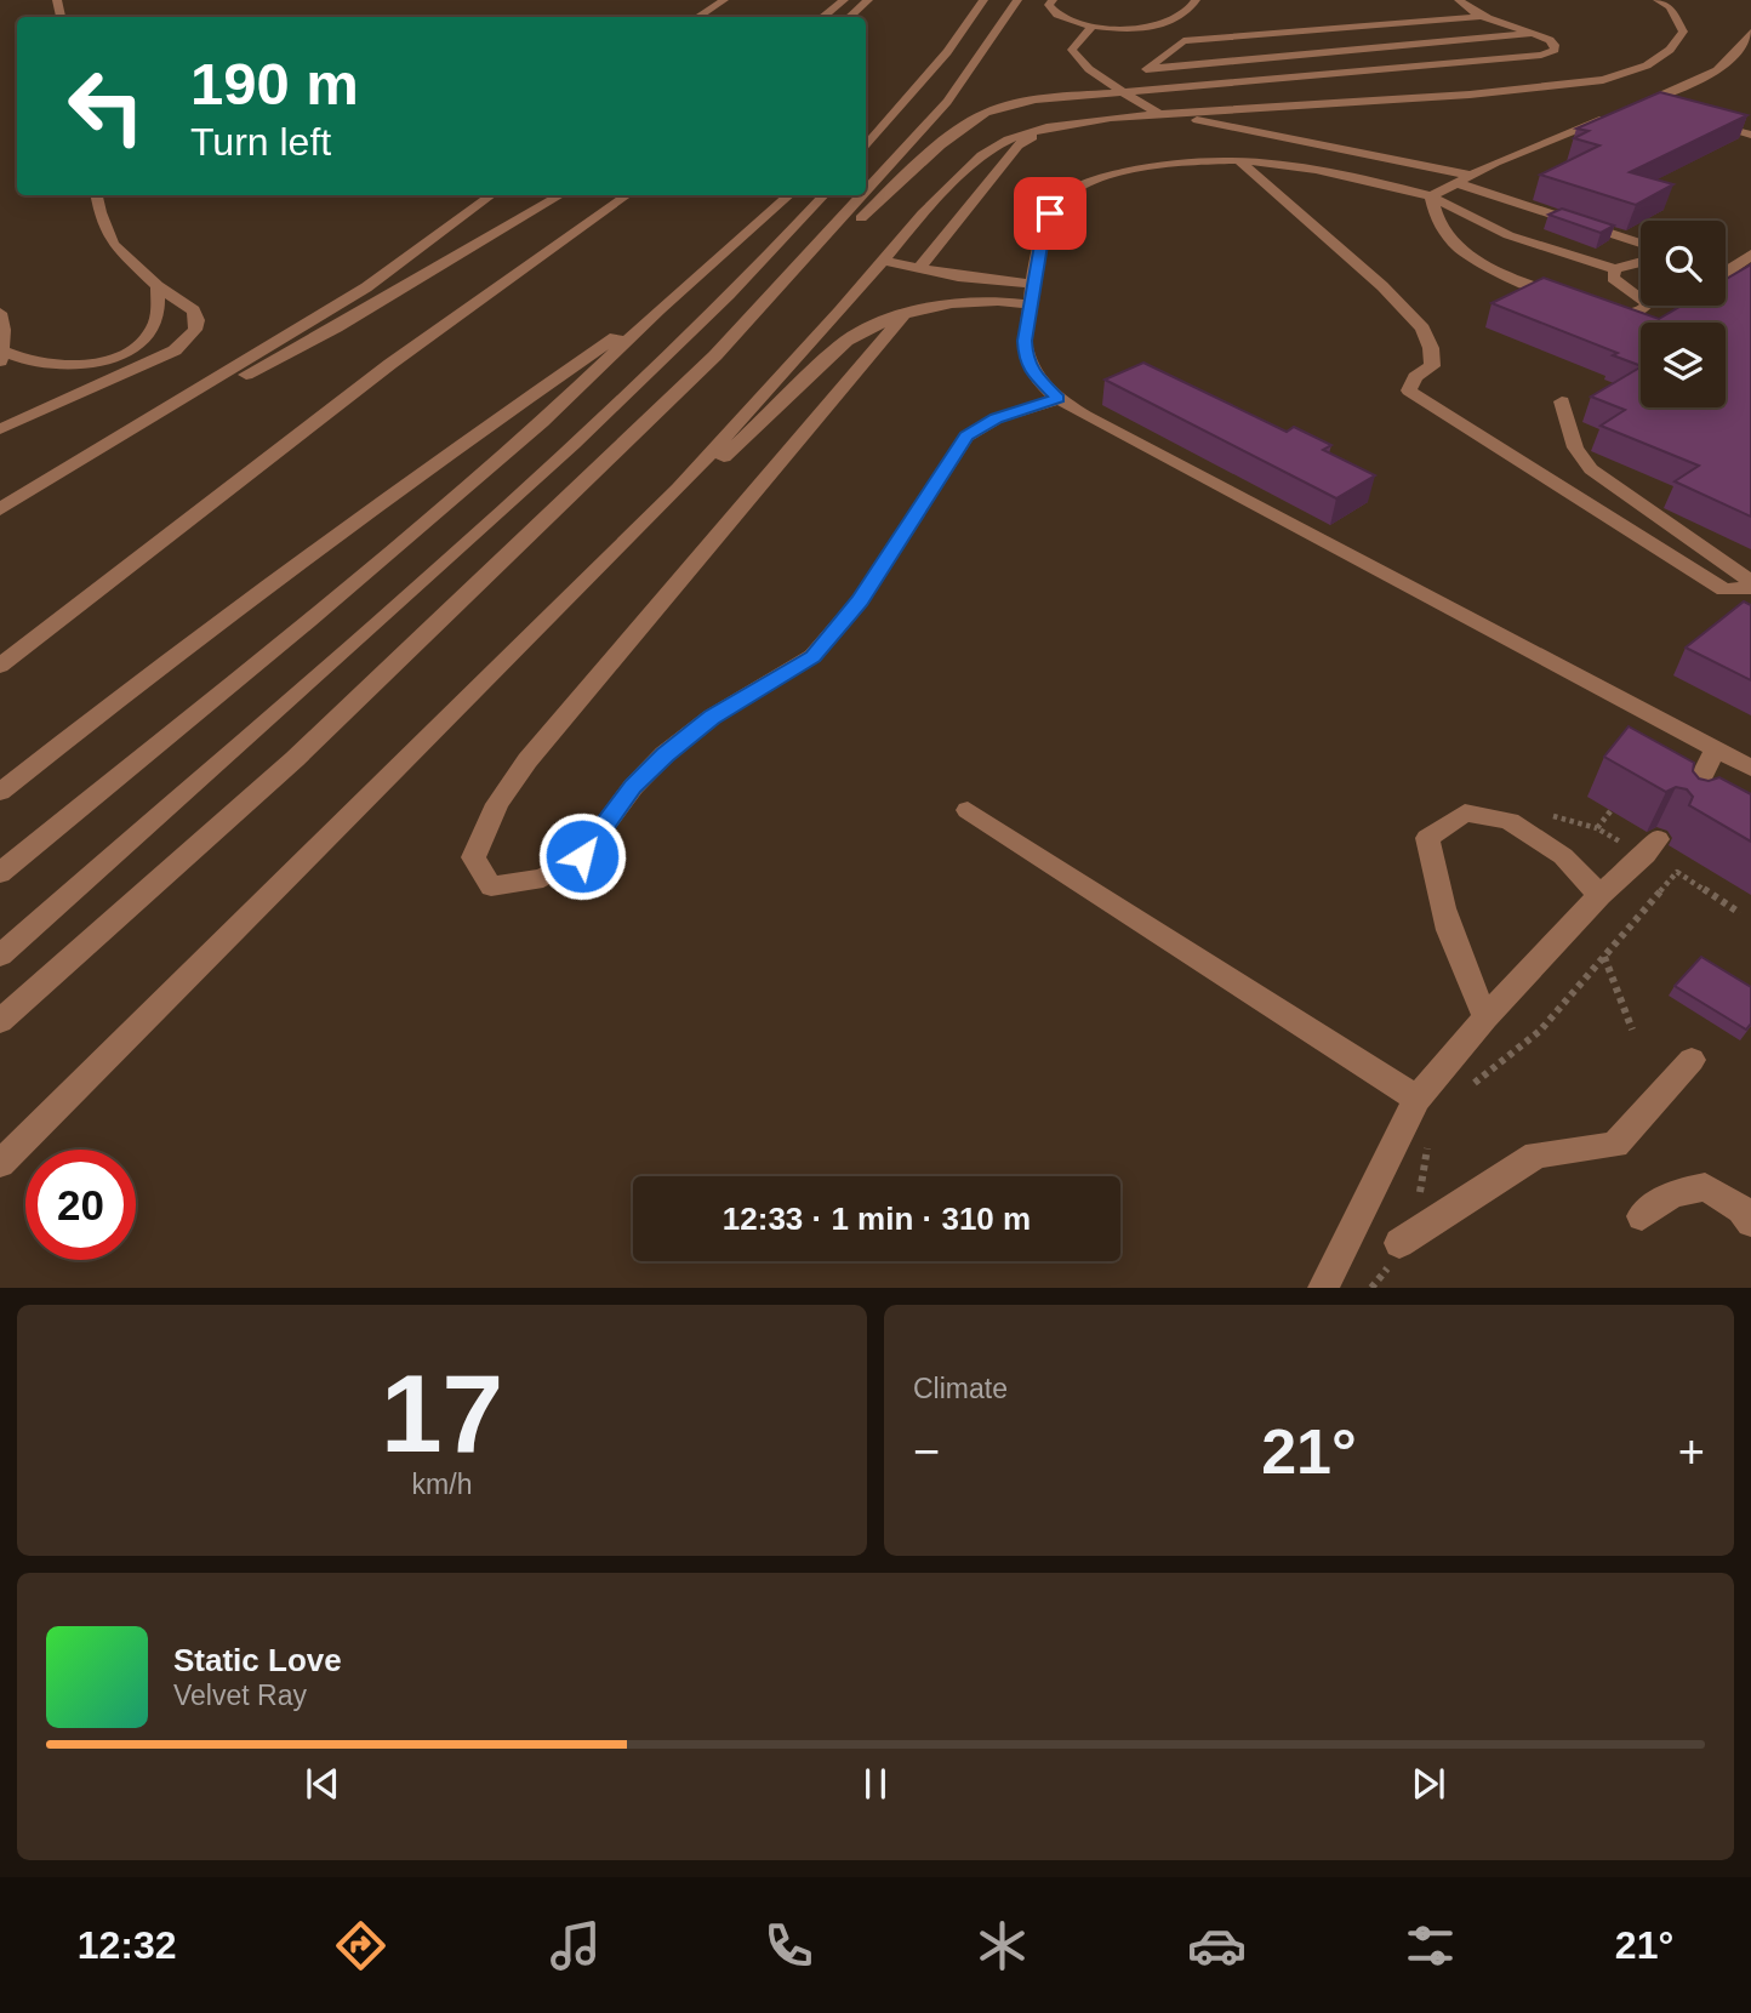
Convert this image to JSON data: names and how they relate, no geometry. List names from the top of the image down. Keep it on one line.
{"page":{"turn":["190 m","Turn left"],"limit":"20","trip":"12:33 · 1 min · 310 m","tile":[["17","km/h"],"Climate"],"heat":["−","21°","+"],"song":["Static Love","Velvet Ray"],"tabs":["12:32","21°"]}}
